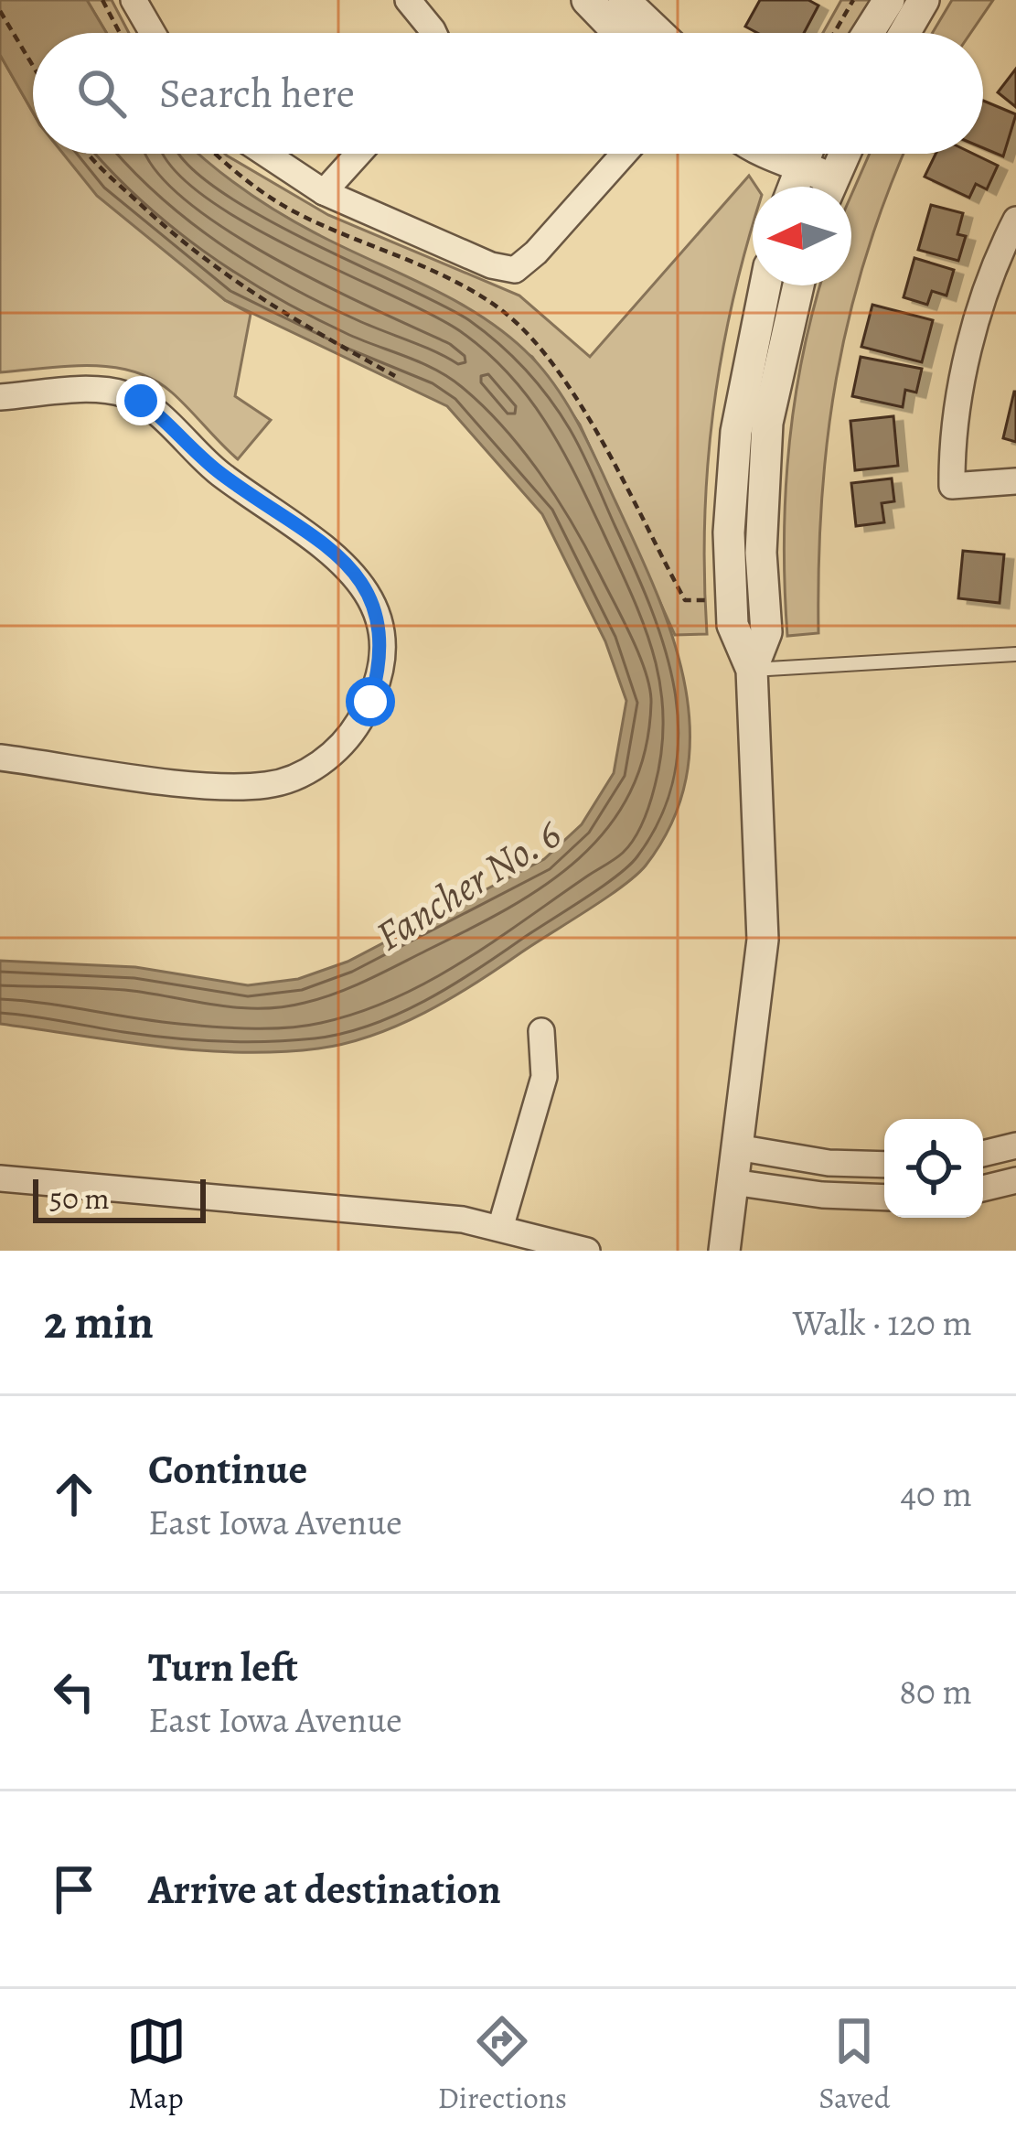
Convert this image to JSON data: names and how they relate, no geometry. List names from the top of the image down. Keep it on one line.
{"water":["Fancher No. 6"],"scale_bar":"50 m","north":"left","page":{"search":"Search here","scale":"50 m","heading":["2 min","Walk · 120 m"],"list":[["Continue","East Iowa Avenue","40 m"],["Turn left","East Iowa Avenue","80 m"],"Arrive at destination"],"nav":["Map","Directions","Saved"]}}
